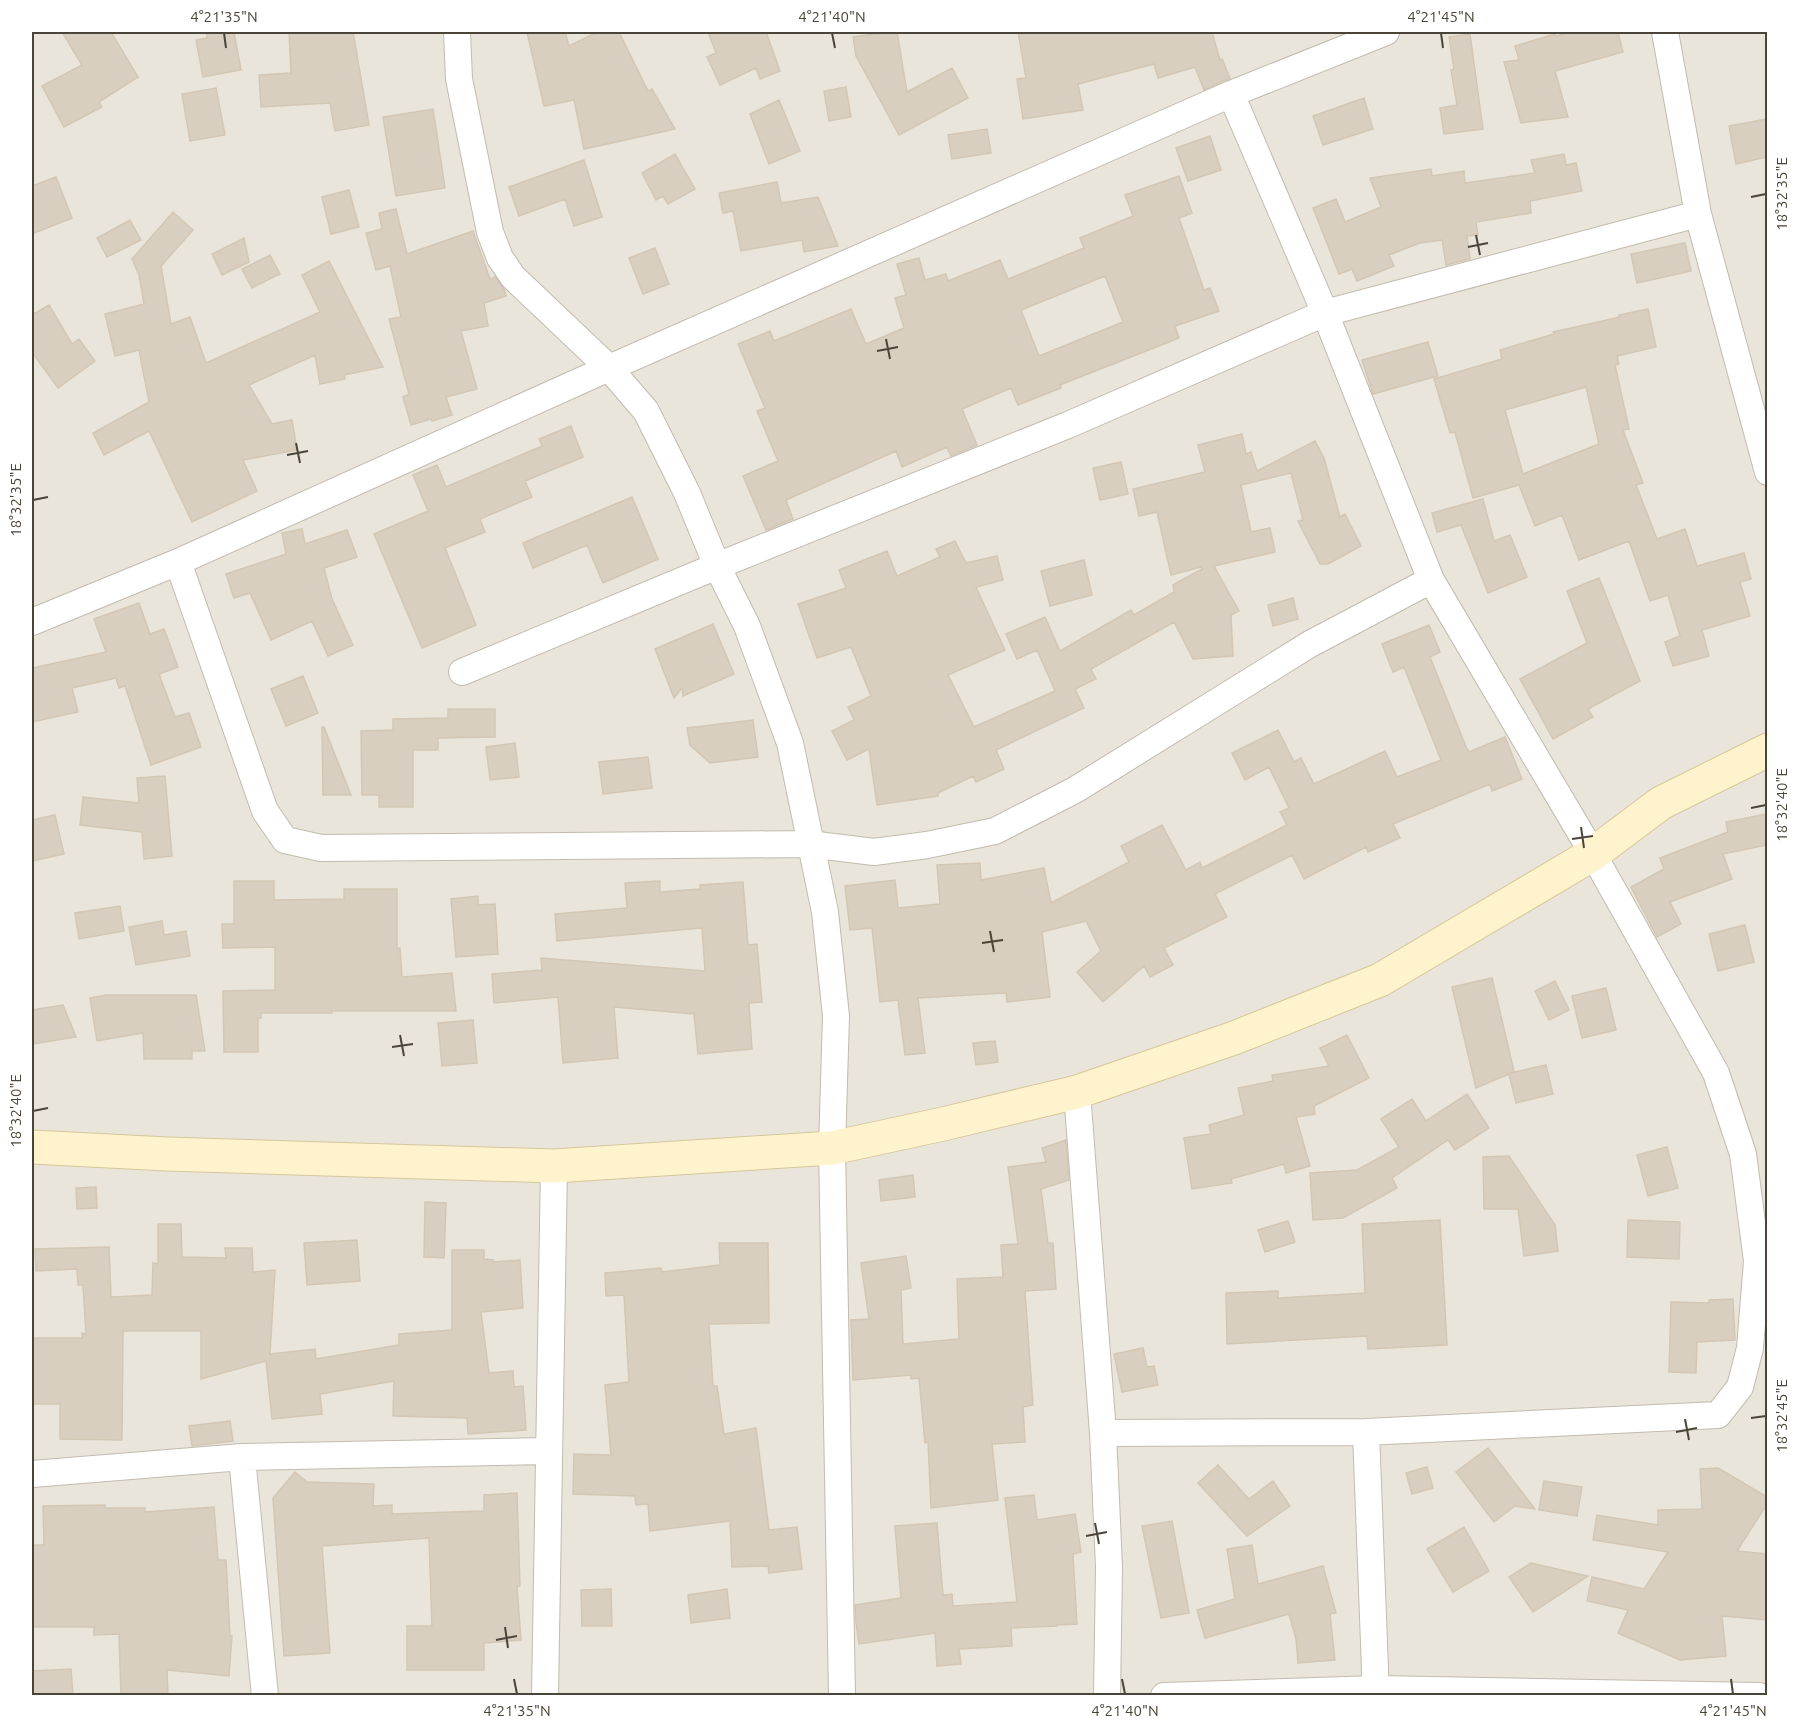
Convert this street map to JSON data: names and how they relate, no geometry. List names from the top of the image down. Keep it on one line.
{"coordinates":["4°21'35\"N","4°21'40\"N","4°21'45\"N","18°32'35\"E","18°32'40\"E","18°32'45\"E"]}
